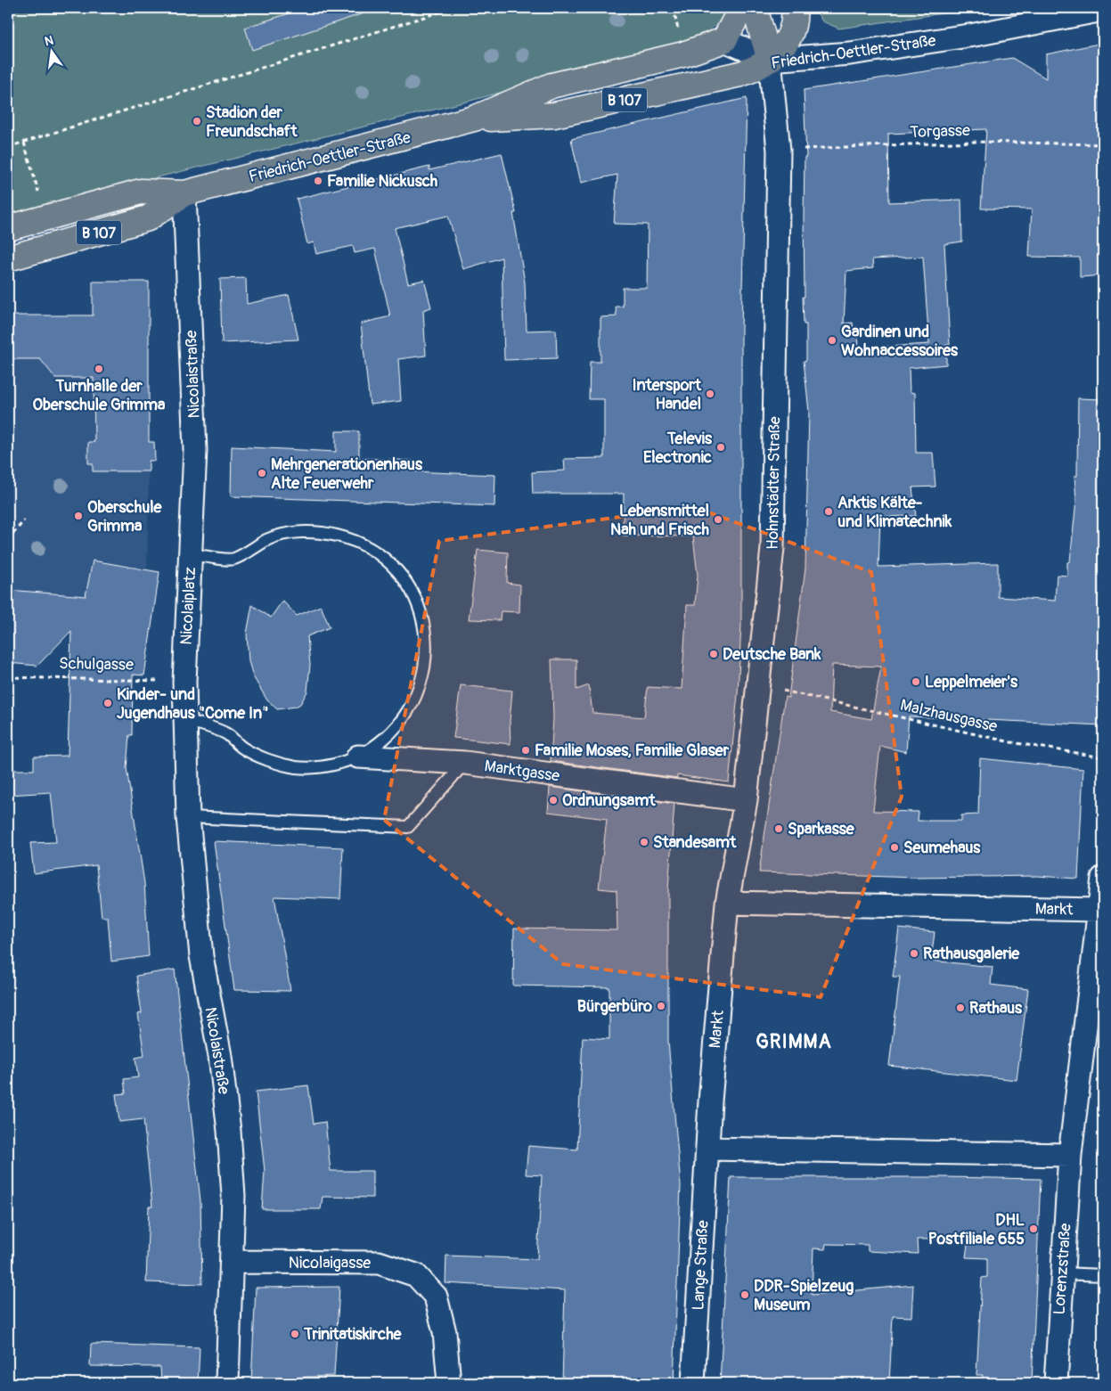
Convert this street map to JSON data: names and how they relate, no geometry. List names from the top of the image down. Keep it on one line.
{"streets":{"main road":["Friedrich-Oettler-Straße","B 107"],"street":["Nicolaistraße","Hohnstädter Straße","Nicolaiplatz","Marktgasse","Markt","Nicolaigasse","Lange Straße","Lorenzstraße"],"path":["Torgasse","Schulgasse","Malzhausgasse"]},"crossings":[["Friedrich-Oettler-Straße","B 107"],["Friedrich-Oettler-Straße","Nicolaistraße"],["Friedrich-Oettler-Straße","Hohnstädter Straße"],["B 107","Hohnstädter Straße"],["Torgasse","Hohnstädter Straße"],["Nicolaistraße","Nicolaiplatz"],["Nicolaistraße","Nicolaigasse"],["Hohnstädter Straße","Marktgasse"],["Hohnstädter Straße","Markt"],["Nicolaiplatz","Schulgasse"],["Nicolaiplatz","Marktgasse"],["Markt","Lange Straße"]],"districts":["GRIMMA"],"places":["Stadion der Freundschaft","Familie Nickusch","Gardinen und Wohnaccessoires","Turnhalle der Oberschule Grimma","Intersport Handel","Televis Electronic","Mehrgenerationenhaus Alte Feuerwehr","Arktis Kälte- und Klimatechnik","Oberschule Grimma","Lebensmittel Nah und Frisch","Deutsche Bank","Leppelmeier's","Kinder- und Jugendhaus \"Come In\"","Familie Moses, Familie Glaser","Ordnungsamt","Sparkasse","Standesamt","Seumehaus","Rathausgalerie","Bürgerbüro","Rathaus","DHL Postfiliale 655","DDR-Spielzeug Museum","Trinitatiskirche"],"north":"top"}
